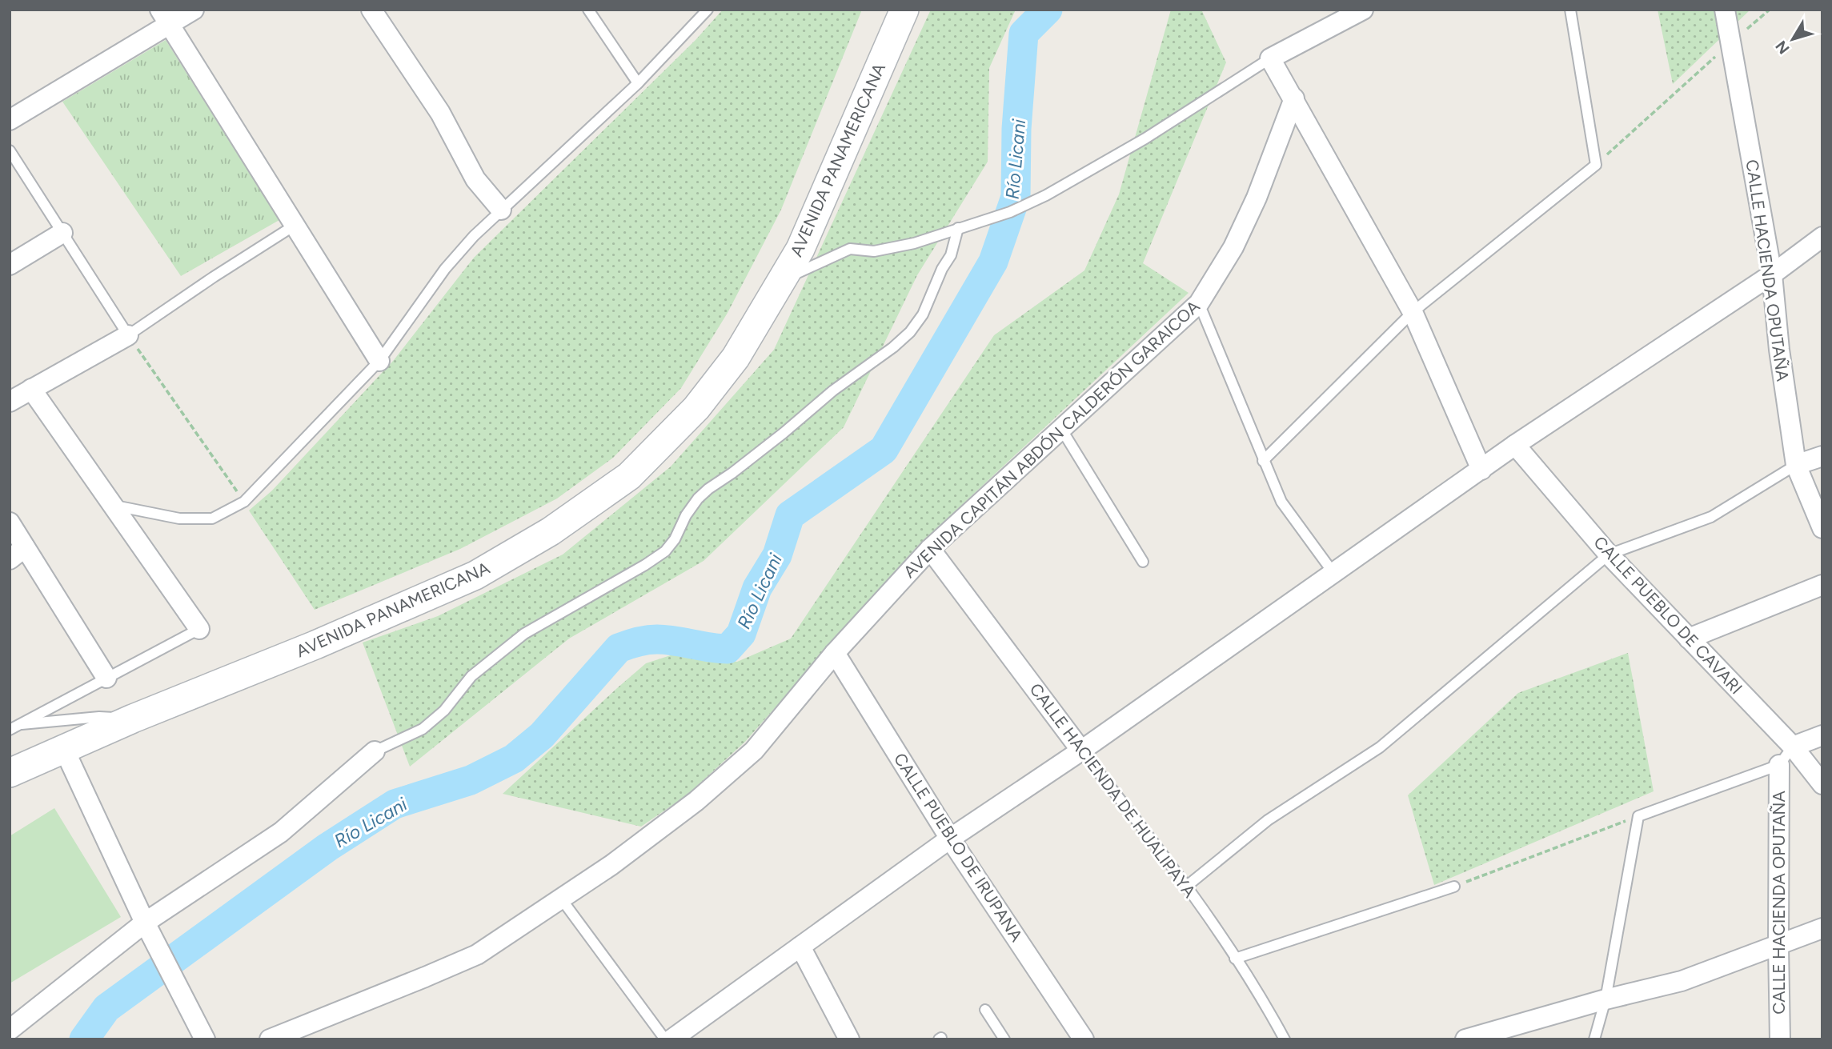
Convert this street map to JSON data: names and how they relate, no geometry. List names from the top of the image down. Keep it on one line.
{"streets":{"main road":["AVENIDA PANAMERICANA"],"street":["CALLE HACIENDA OPUTAÑA","AVENIDA CAPITÁN ABDÓN CALDERÓN GARAICOA","CALLE PUEBLO DE CAVARI","CALLE HACIENDA DE HUALIPAYA","CALLE PUEBLO DE IRUPANA"]},"crossings":[["AVENIDA CAPITÁN ABDÓN CALDERÓN GARAICOA","CALLE HACIENDA DE HUALIPAYA"],["AVENIDA CAPITÁN ABDÓN CALDERÓN GARAICOA","CALLE PUEBLO DE IRUPANA"]],"water":["Río Licani"],"north":"bottom left"}
